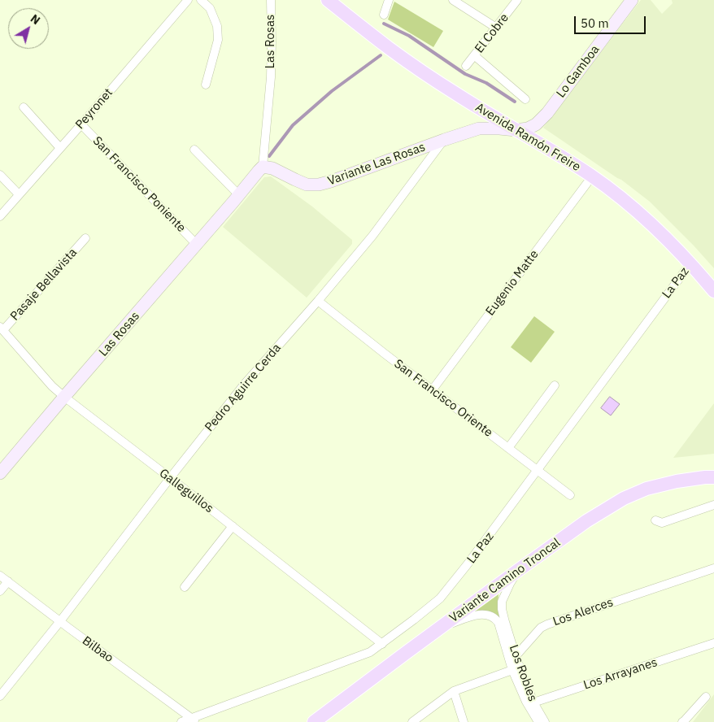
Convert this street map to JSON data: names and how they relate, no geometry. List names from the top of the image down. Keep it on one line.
{"streets":{"main road":["Avenida Ramón Freire","Variante Camino Troncal"],"street":["El Cobre","Las Rosas","Lo Gamboa","Peyronet","Variante Las Rosas","San Francisco Poniente","Eugenio Matte","La Paz","Pasaje Bellavista","Pedro Aguirre Cerda","San Francisco Oriente","Galleguillos","Los Alerces","Bilbao","Los Robles","Los Arrayanes"]},"crossings":[["Las Rosas","Variante Las Rosas"],["Las Rosas","San Francisco Poniente"],["Las Rosas","Galleguillos"],["Lo Gamboa","Avenida Ramón Freire"],["Peyronet","San Francisco Poniente"],["Avenida Ramón Freire","Eugenio Matte"],["Avenida Ramón Freire","La Paz"],["Variante Las Rosas","Pedro Aguirre Cerda"],["Eugenio Matte","San Francisco Oriente"],["La Paz","San Francisco Oriente"],["La Paz","Galleguillos"],["La Paz","Bilbao"],["Pasaje Bellavista","Galleguillos"],["Pedro Aguirre Cerda","San Francisco Oriente"],["Pedro Aguirre Cerda","Galleguillos"],["Pedro Aguirre Cerda","Bilbao"],["Variante Camino Troncal","Los Robles"],["Los Alerces","Los Robles"],["Los Robles","Los Arrayanes"]],"scale_bar":"50 m","north":"top right"}
